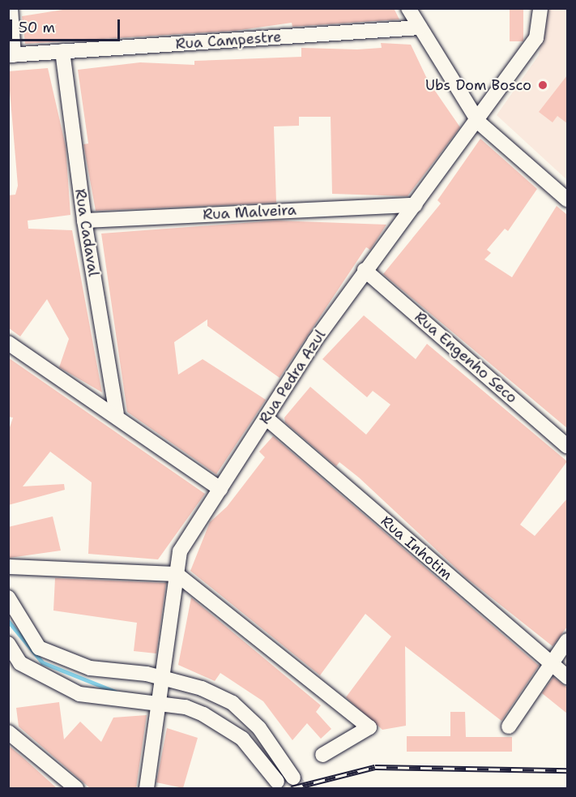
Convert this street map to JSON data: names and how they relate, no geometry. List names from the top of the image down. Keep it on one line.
{"streets":{"street":["Rua Campestre","Rua Malveira","Rua Cadaval","Rua Engenho Seco","Rua Pedra Azul","Rua Inhotim"]},"crossings":[["Rua Campestre","Rua Cadaval"],["Rua Malveira","Rua Cadaval"],["Rua Malveira","Rua Pedra Azul"],["Rua Engenho Seco","Rua Pedra Azul"],["Rua Pedra Azul","Rua Inhotim"]],"places":["Ubs Dom Bosco"],"scale_bar":"50 m"}
